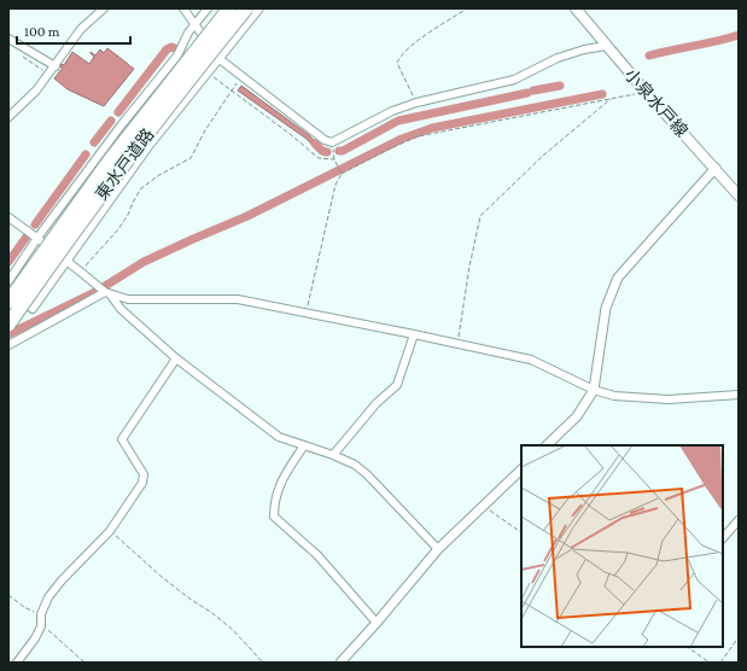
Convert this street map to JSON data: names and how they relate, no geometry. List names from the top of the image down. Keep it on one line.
{"streets":{"highway":["東水戸道路"],"main road":["小泉水戸線"]},"scale_bar":"100 m"}
